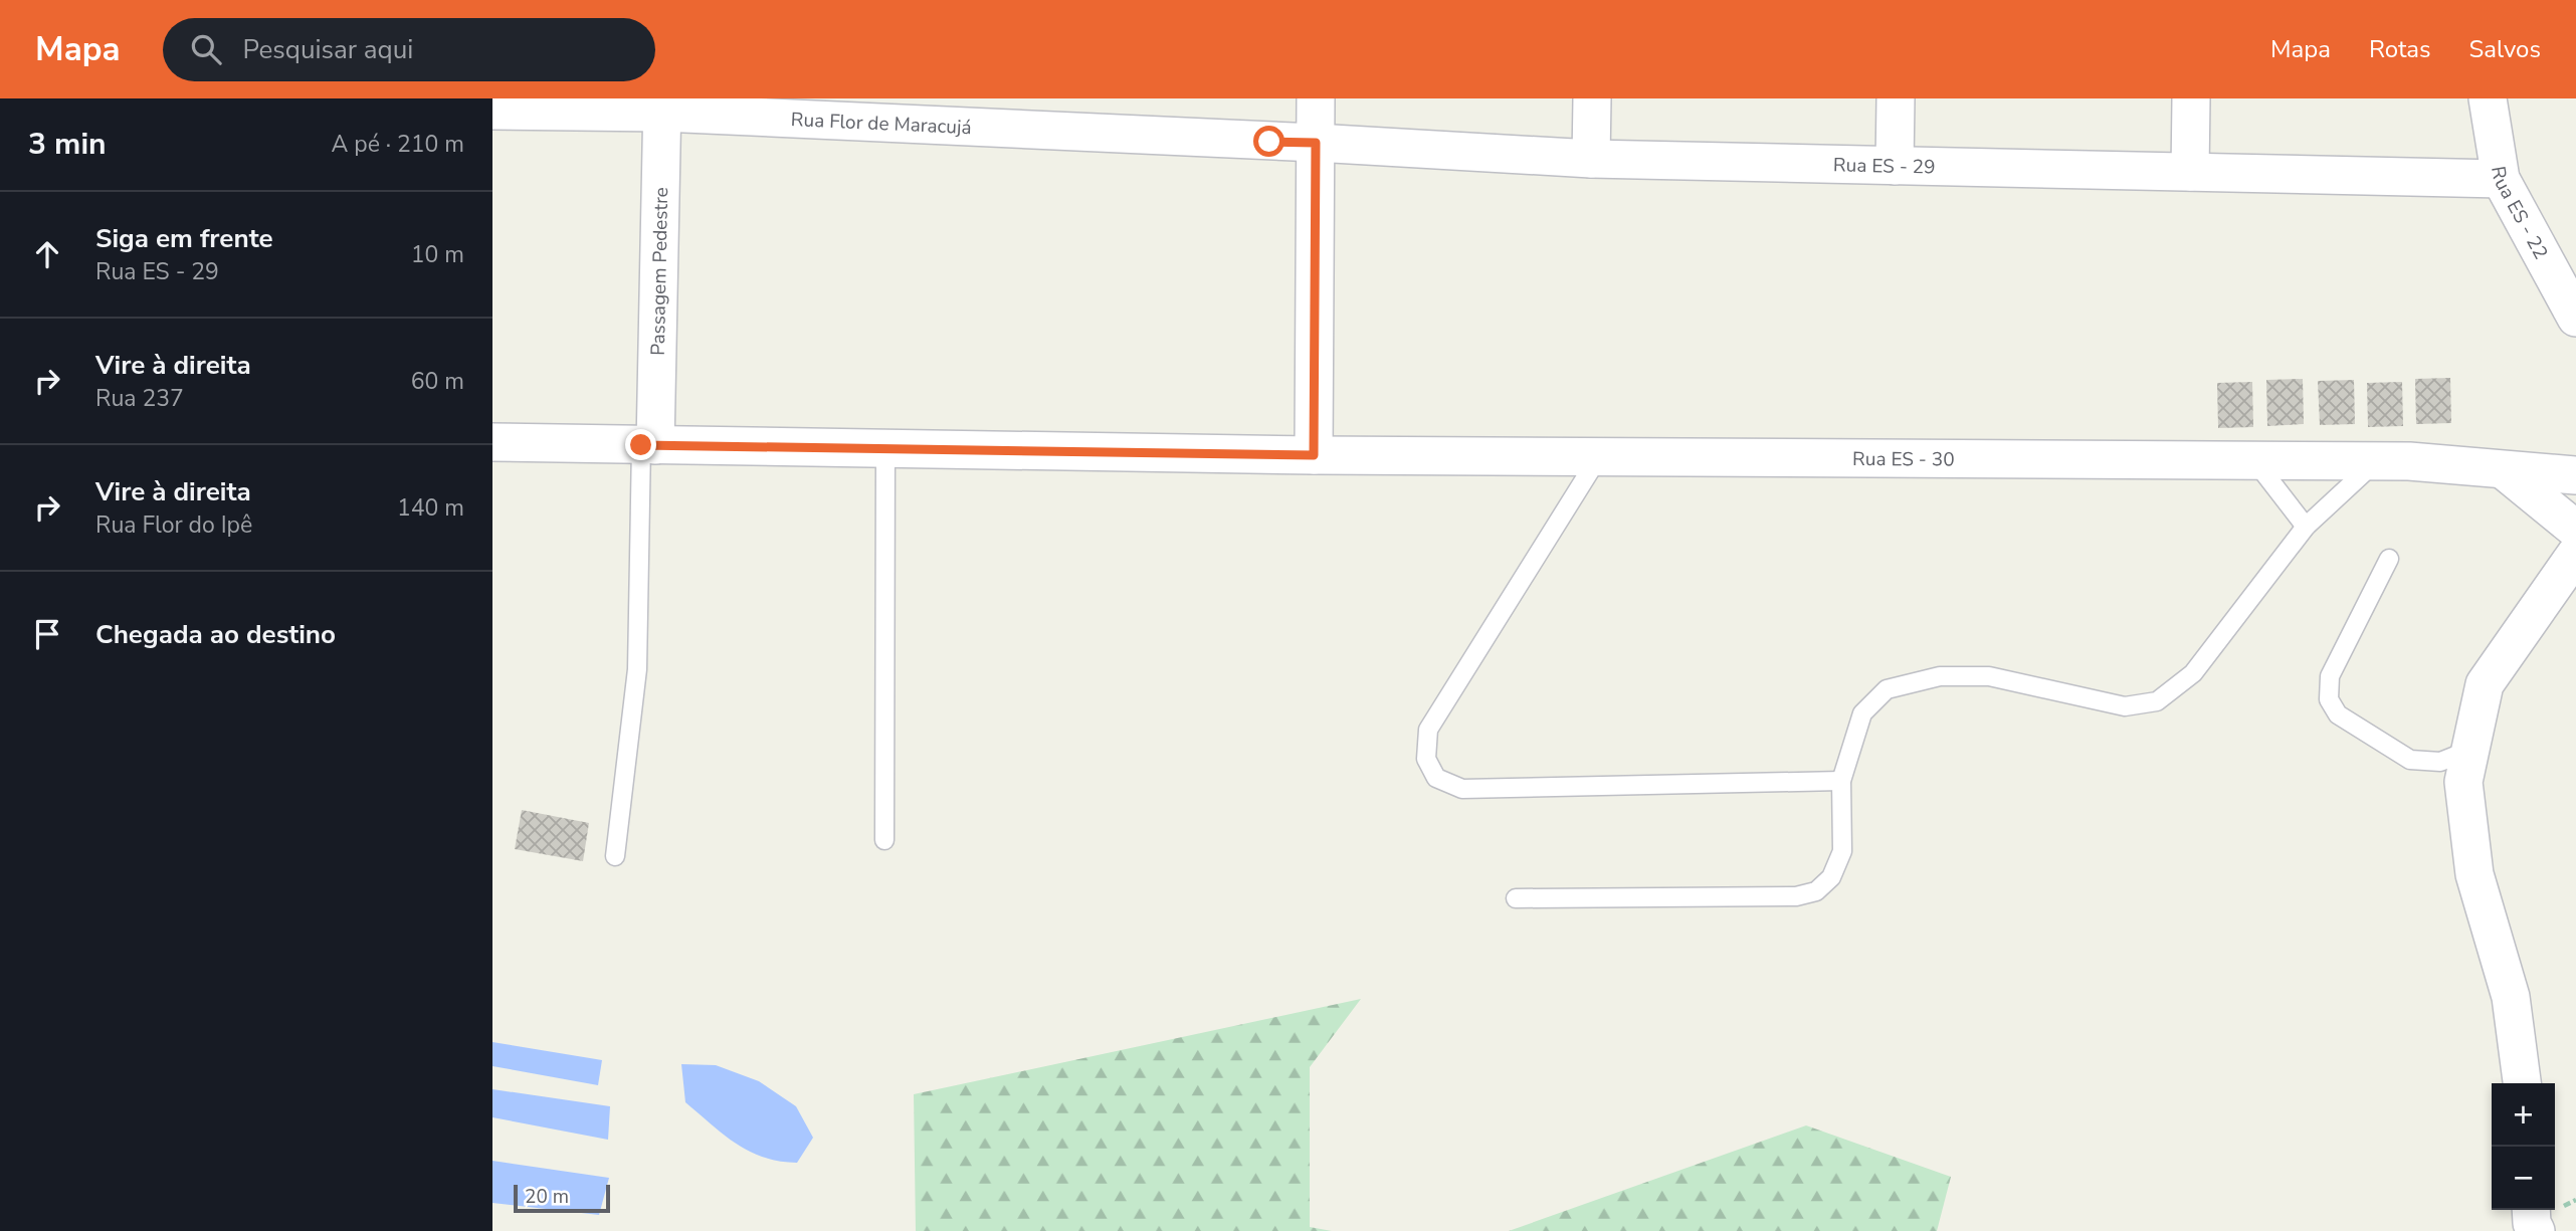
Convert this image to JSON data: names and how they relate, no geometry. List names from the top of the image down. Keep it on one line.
{"streets":{"street":["Rua Flor de Maracujá","Rua ES - 29","Rua ES - 22","Passagem Pedestre","Rua ES - 30"]},"crossings":[["Rua Flor de Maracujá","Rua ES - 29"],["Rua Flor de Maracujá","Passagem Pedestre"],["Rua ES - 29","Rua ES - 22"],["Passagem Pedestre","Rua ES - 30"]],"scale_bar":"20 m","page":{"header":"Mapa","search":"Pesquisar aqui","nav":["Mapa","Rotas","Salvos"],"heading":["3 min","A pé · 210 m"],"list":[["Siga em frente","Rua ES - 29","10 m"],["Vire à direita","Rua 237","60 m"],["Vire à direita","Rua Flor do Ipê","140 m"],"Chegada ao destino"],"map_buttons":["+","−"],"scale":"20 m"}}
